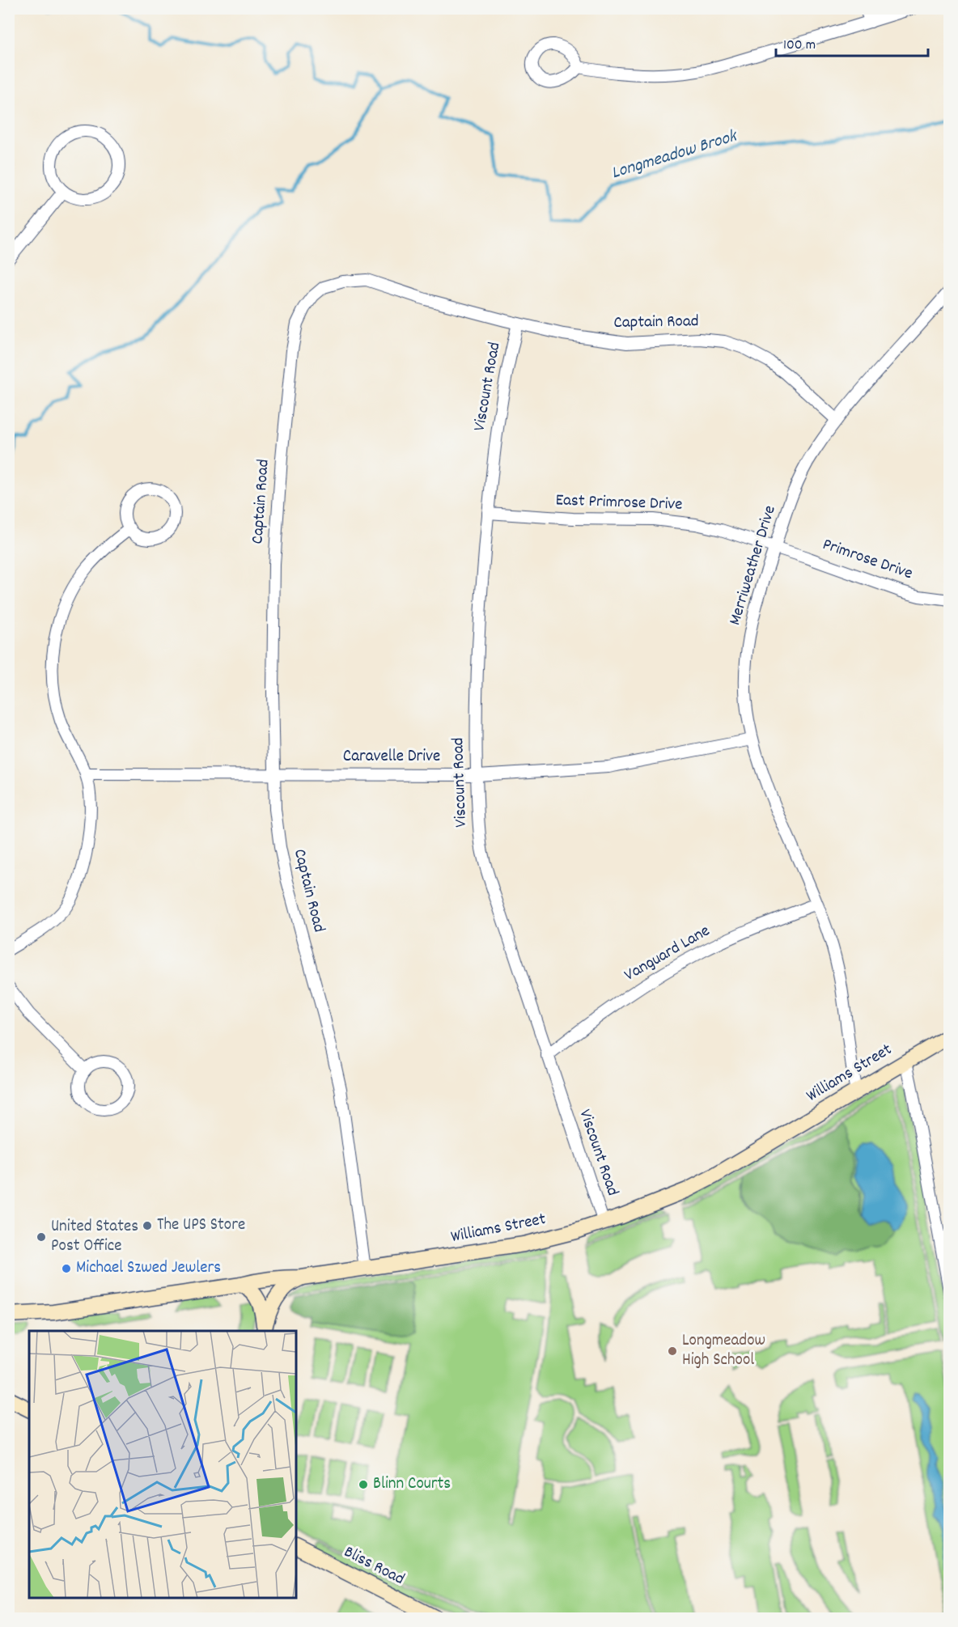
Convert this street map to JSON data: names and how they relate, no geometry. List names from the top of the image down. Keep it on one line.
{"streets":{"main road":["Williams Street","Bliss Road"],"street":["Captain Road","Viscount Road","East Primrose Drive","Primrose Drive","Merriweather Drive","Caravelle Drive","Vanguard Lane"]},"crossings":[["Captain Road","Viscount Road"],["Captain Road","Merriweather Drive"],["Captain Road","Caravelle Drive"],["Captain Road","Williams Street"],["Viscount Road","East Primrose Drive"],["Viscount Road","Caravelle Drive"],["Viscount Road","Vanguard Lane"],["Viscount Road","Williams Street"],["East Primrose Drive","Primrose Drive"],["East Primrose Drive","Merriweather Drive"],["Primrose Drive","Merriweather Drive"],["Merriweather Drive","Caravelle Drive"],["Merriweather Drive","Vanguard Lane"],["Merriweather Drive","Williams Street"]],"water":["Longmeadow Brook"],"places":["The UPS Store","United States Post Office","Michael Szwed Jewlers","Longmeadow High School","Blinn Courts"],"scale_bar":"100 m"}
